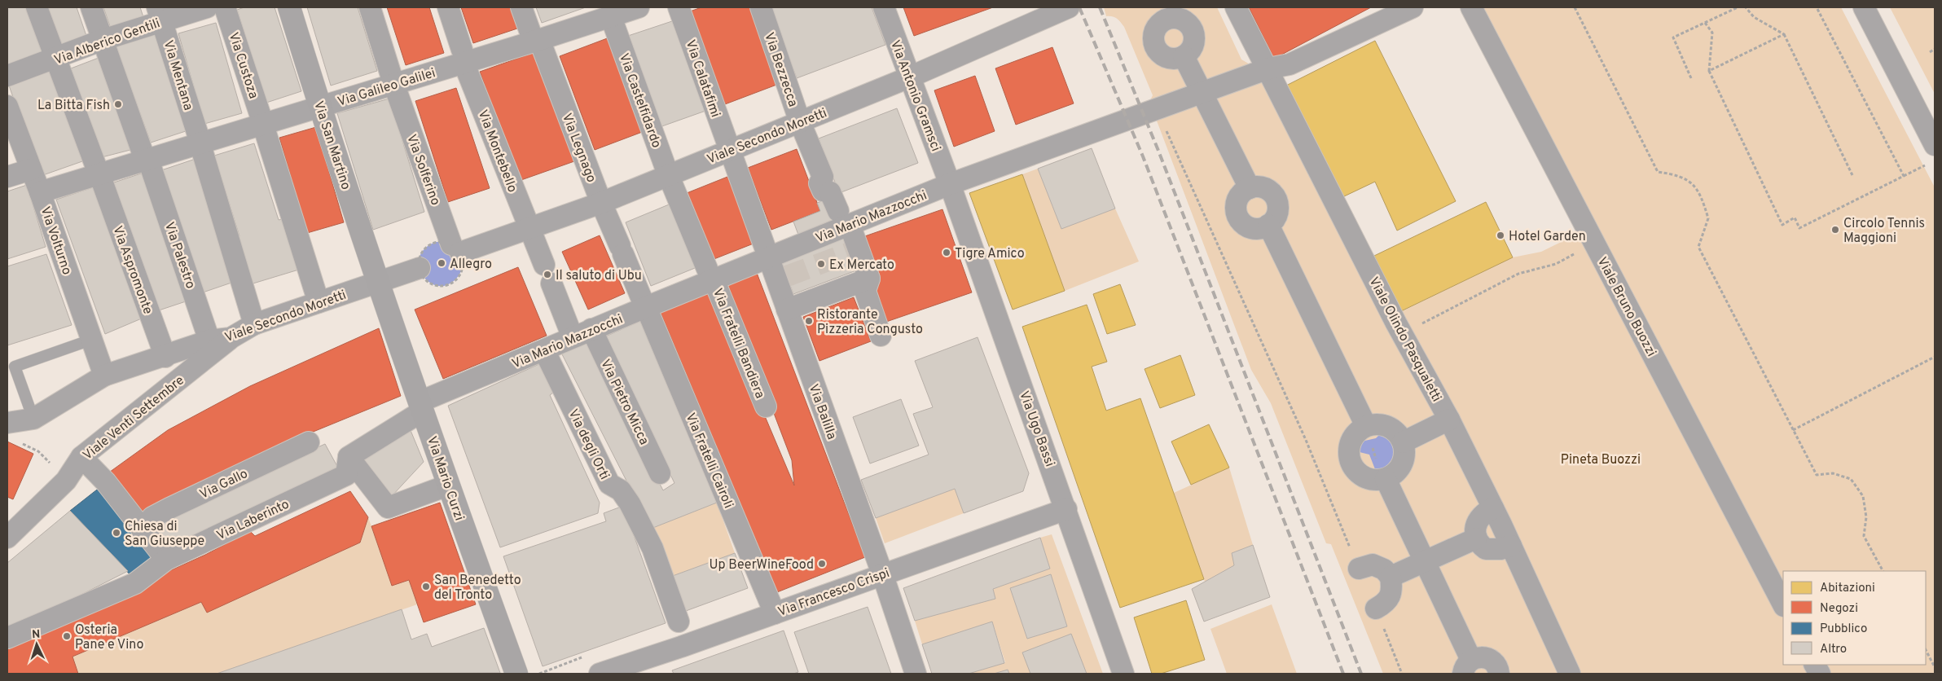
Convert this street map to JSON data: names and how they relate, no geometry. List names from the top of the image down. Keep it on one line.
{"streets":{"street":["Via Alberico Gentili","Via Custoza","Via Bezzecca","Via Mentana","Via Calatafimi","Via Galileo Galilei","Via Antonio Gramsci","Via Castelfidardo","Viale Secondo Moretti","Via San Martino","Via Legnago","Via Montebello","Via Solferino","Via Mario Mazzocchi","Via Volturno","Via Palestro","Via Aspromonte","Viale Bruno Buozzi","Viale Olindo Pasqualetti","Via Fratelli Bandiera","Via Pietro Micca","Via Balilla","Viale Venti Settembre","Via Ugo Bassi","Via degli Orti","Via Fratelli Cairoli","Via Mario Curzi","Via Gallo","Via Laberinto","Via Francesco Crispi"]},"crossings":[["Via Alberico Gentili","Via Mentana"],["Via Alberico Gentili","Via Palestro"],["Via Alberico Gentili","Via Aspromonte"],["Via Custoza","Via Galileo Galilei"],["Via Custoza","Viale Secondo Moretti"],["Via Bezzecca","Viale Secondo Moretti"],["Via Bezzecca","Via Mario Mazzocchi"],["Via Mentana","Via Galileo Galilei"],["Via Mentana","Viale Secondo Moretti"],["Via Calatafimi","Viale Secondo Moretti"],["Via Calatafimi","Via Balilla"],["Via Galileo Galilei","Via Castelfidardo"],["Via Galileo Galilei","Via San Martino"],["Via Galileo Galilei","Via Legnago"],["Via Galileo Galilei","Via Solferino"],["Via Galileo Galilei","Via Volturno"],["Via Galileo Galilei","Via Palestro"],["Via Galileo Galilei","Via Aspromonte"],["Via Antonio Gramsci","Viale Secondo Moretti"],["Via Antonio Gramsci","Via Mario Mazzocchi"],["Via Antonio Gramsci","Via Ugo Bassi"],["Via Castelfidardo","Viale Secondo Moretti"],["Via Castelfidardo","Via Fratelli Bandiera"],["Viale Secondo Moretti","Via San Martino"],["Viale Secondo Moretti","Via Legnago"],["Viale Secondo Moretti","Via Montebello"],["Viale Secondo Moretti","Via Solferino"],["Viale Secondo Moretti","Via Volturno"],["Viale Secondo Moretti","Via Palestro"],["Viale Secondo Moretti","Via Aspromonte"],["Viale Secondo Moretti","Via Fratelli Bandiera"],["Viale Secondo Moretti","Via Balilla"],["Viale Secondo Moretti","Viale Venti Settembre"],["Viale Secondo Moretti","Via Mario Curzi"],["Via San Martino","Via Mario Curzi"],["Via Legnago","Via Mario Mazzocchi"],["Via Legnago","Via Fratelli Cairoli"],["Via Mario Mazzocchi","Viale Olindo Pasqualetti"],["Via Mario Mazzocchi","Via Fratelli Bandiera"],["Via Mario Mazzocchi","Via Pietro Micca"],["Via Mario Mazzocchi","Via Balilla"],["Via Mario Mazzocchi","Via Ugo Bassi"],["Via Mario Mazzocchi","Via degli Orti"],["Via Mario Mazzocchi","Via Fratelli Cairoli"],["Via Mario Mazzocchi","Via Mario Curzi"],["Via Balilla","Via Francesco Crispi"],["Via Ugo Bassi","Via Francesco Crispi"],["Via Fratelli Cairoli","Via Francesco Crispi"]],"parks":["Pineta Buozzi"],"places":["La Bitta Fish","Circolo Tennis Maggioni","Hotel Garden","Tigre Amico","Allegro","Ex Mercato","Il saluto di Ubu","Ristorante Pizzeria Congusto","Chiesa di San Giuseppe","Up BeerWineFood","San Benedetto del Tronto","Osteria Pane e Vino"],"legend":["Abitazioni","Negozi","Pubblico","Altro"],"north":"top"}
